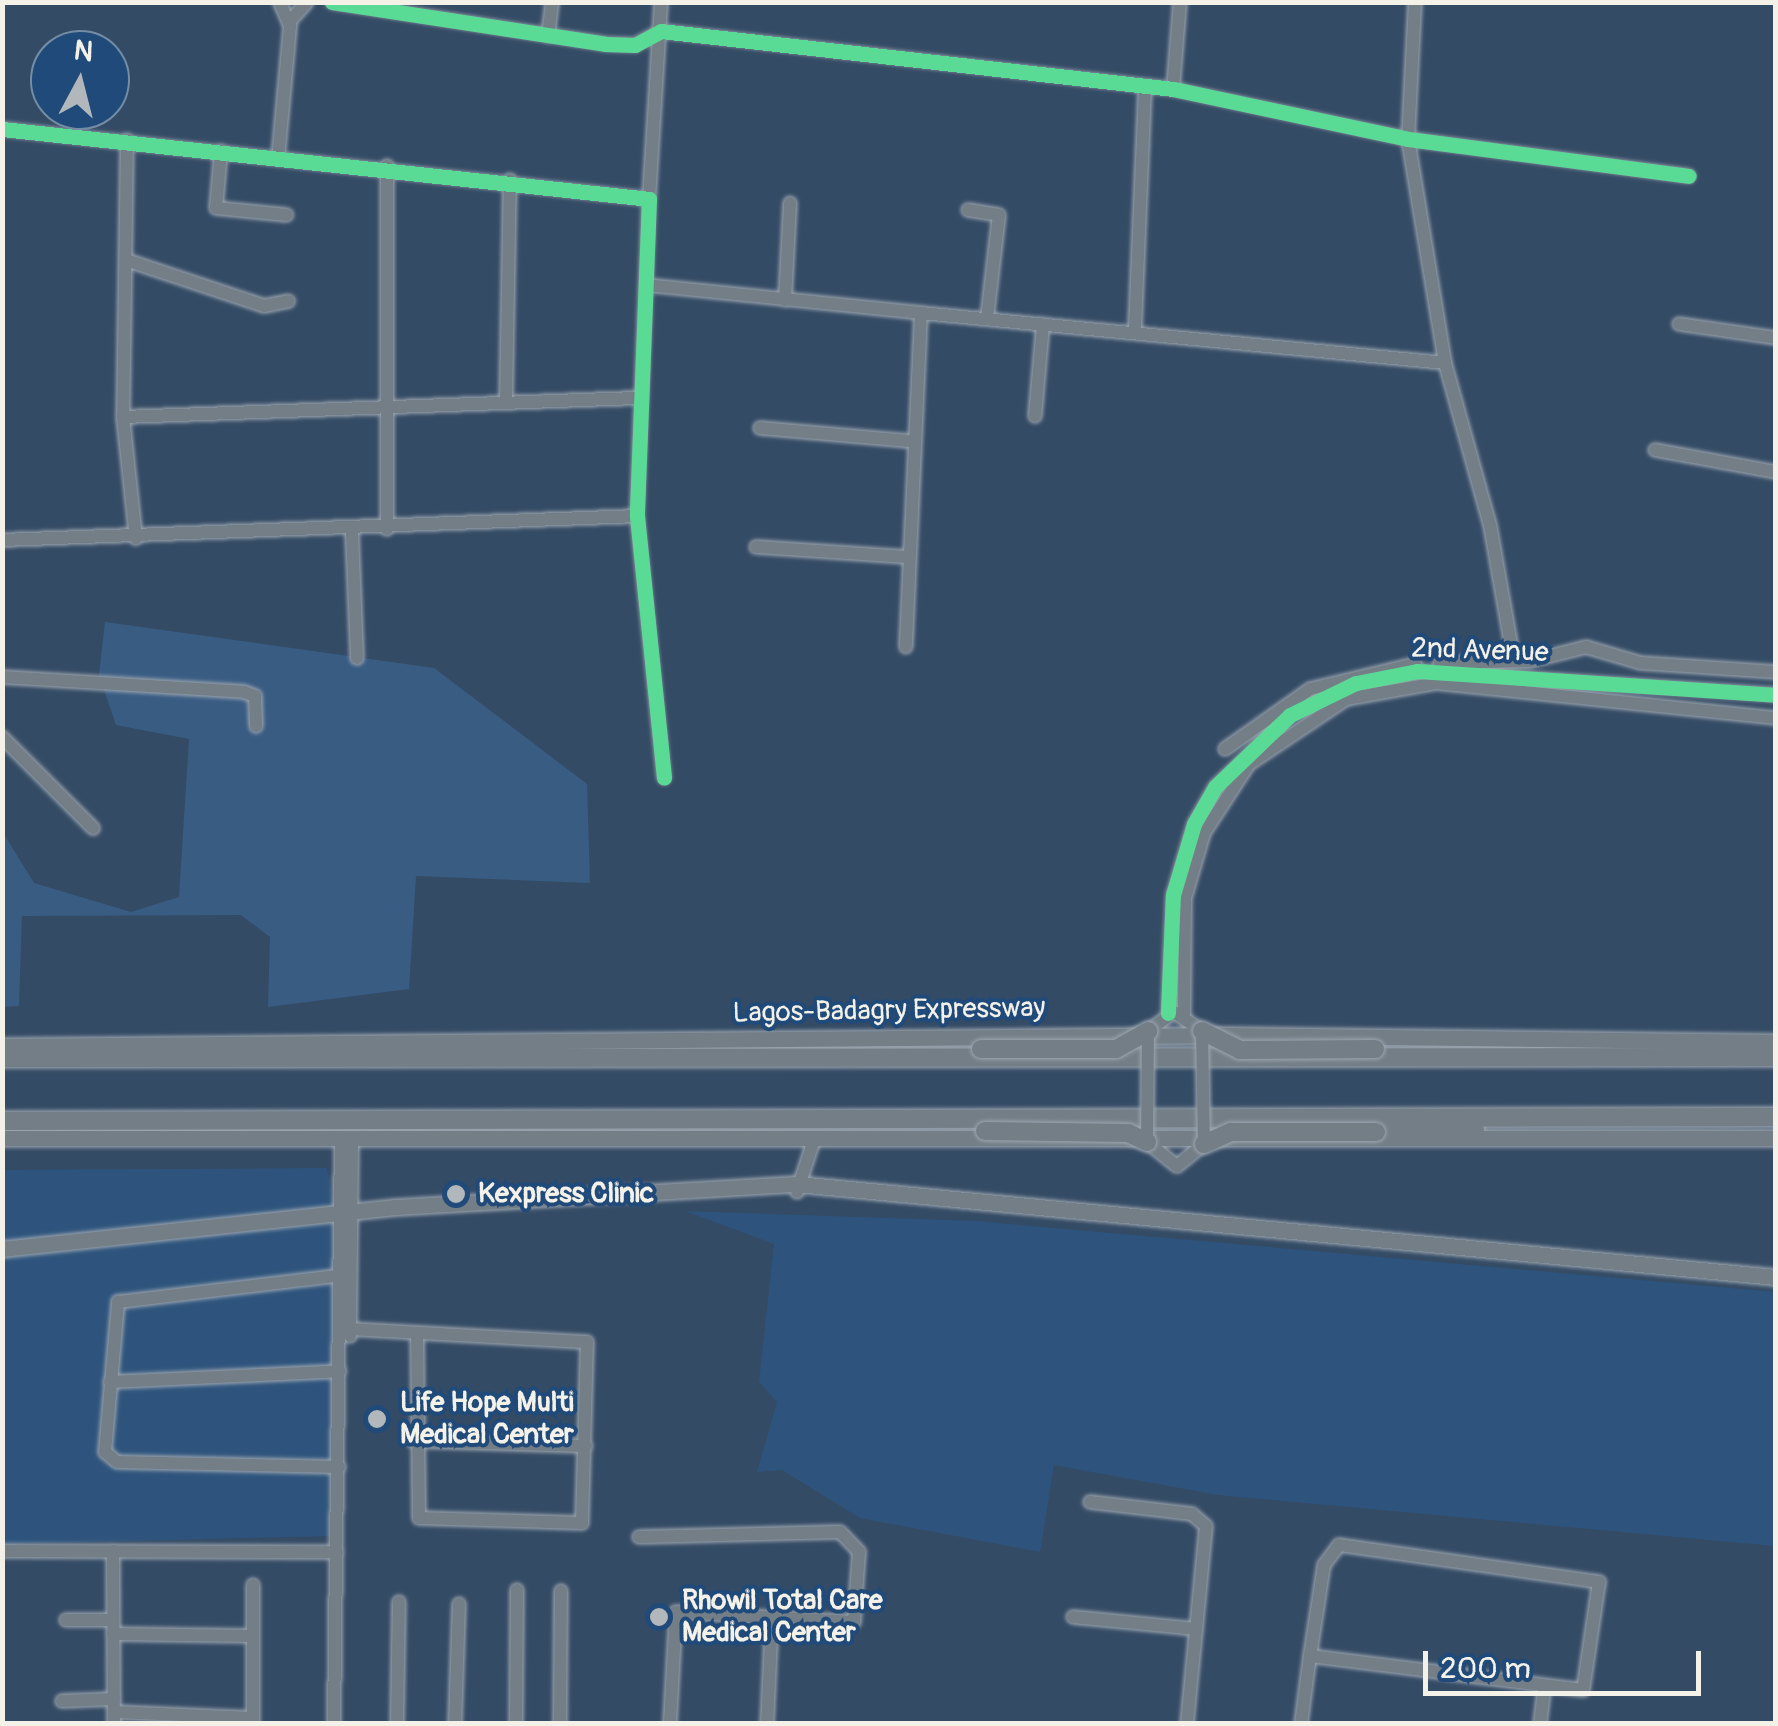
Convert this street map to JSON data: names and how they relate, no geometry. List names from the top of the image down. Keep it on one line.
{"streets":{"highway":["Lagos-Badagry Expressway"],"street":["2nd Avenue"]},"places":["Kexpress Clinic","Life Hope Multi Medical Center","Rhowil Total Care Medical Center"],"scale_bar":"200 m","north":"top"}
